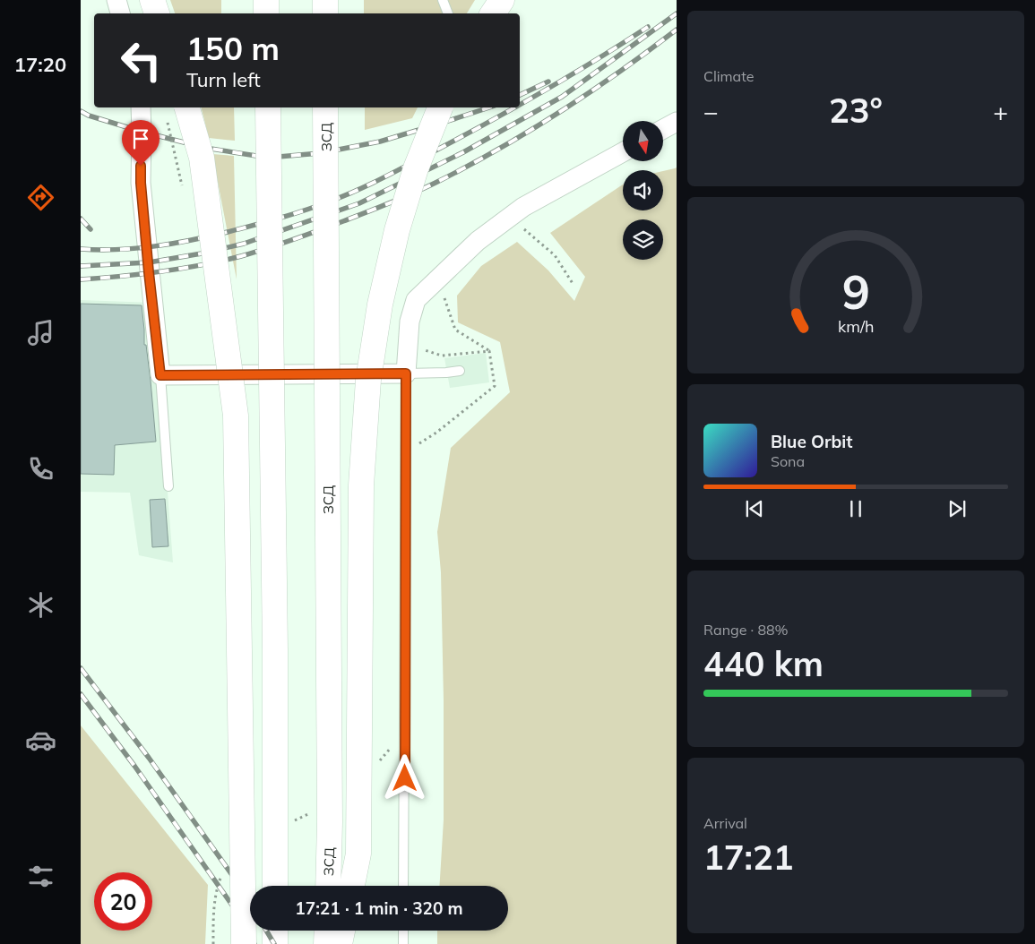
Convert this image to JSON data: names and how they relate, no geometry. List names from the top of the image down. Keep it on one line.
{"streets":{"main road":["ЗСД"]},"north":"bottom","page":{"tabs":"17:20","tile":["Climate",["Range · 88%","440 km"],["Arrival","17:21"]],"turn":["150 m","Turn left"],"heat":["−","23°","+"],"song":["Blue Orbit","Sona"],"limit":"20","trip":"17:21 · 1 min · 320 m","gauge":["9","km/h"]}}
